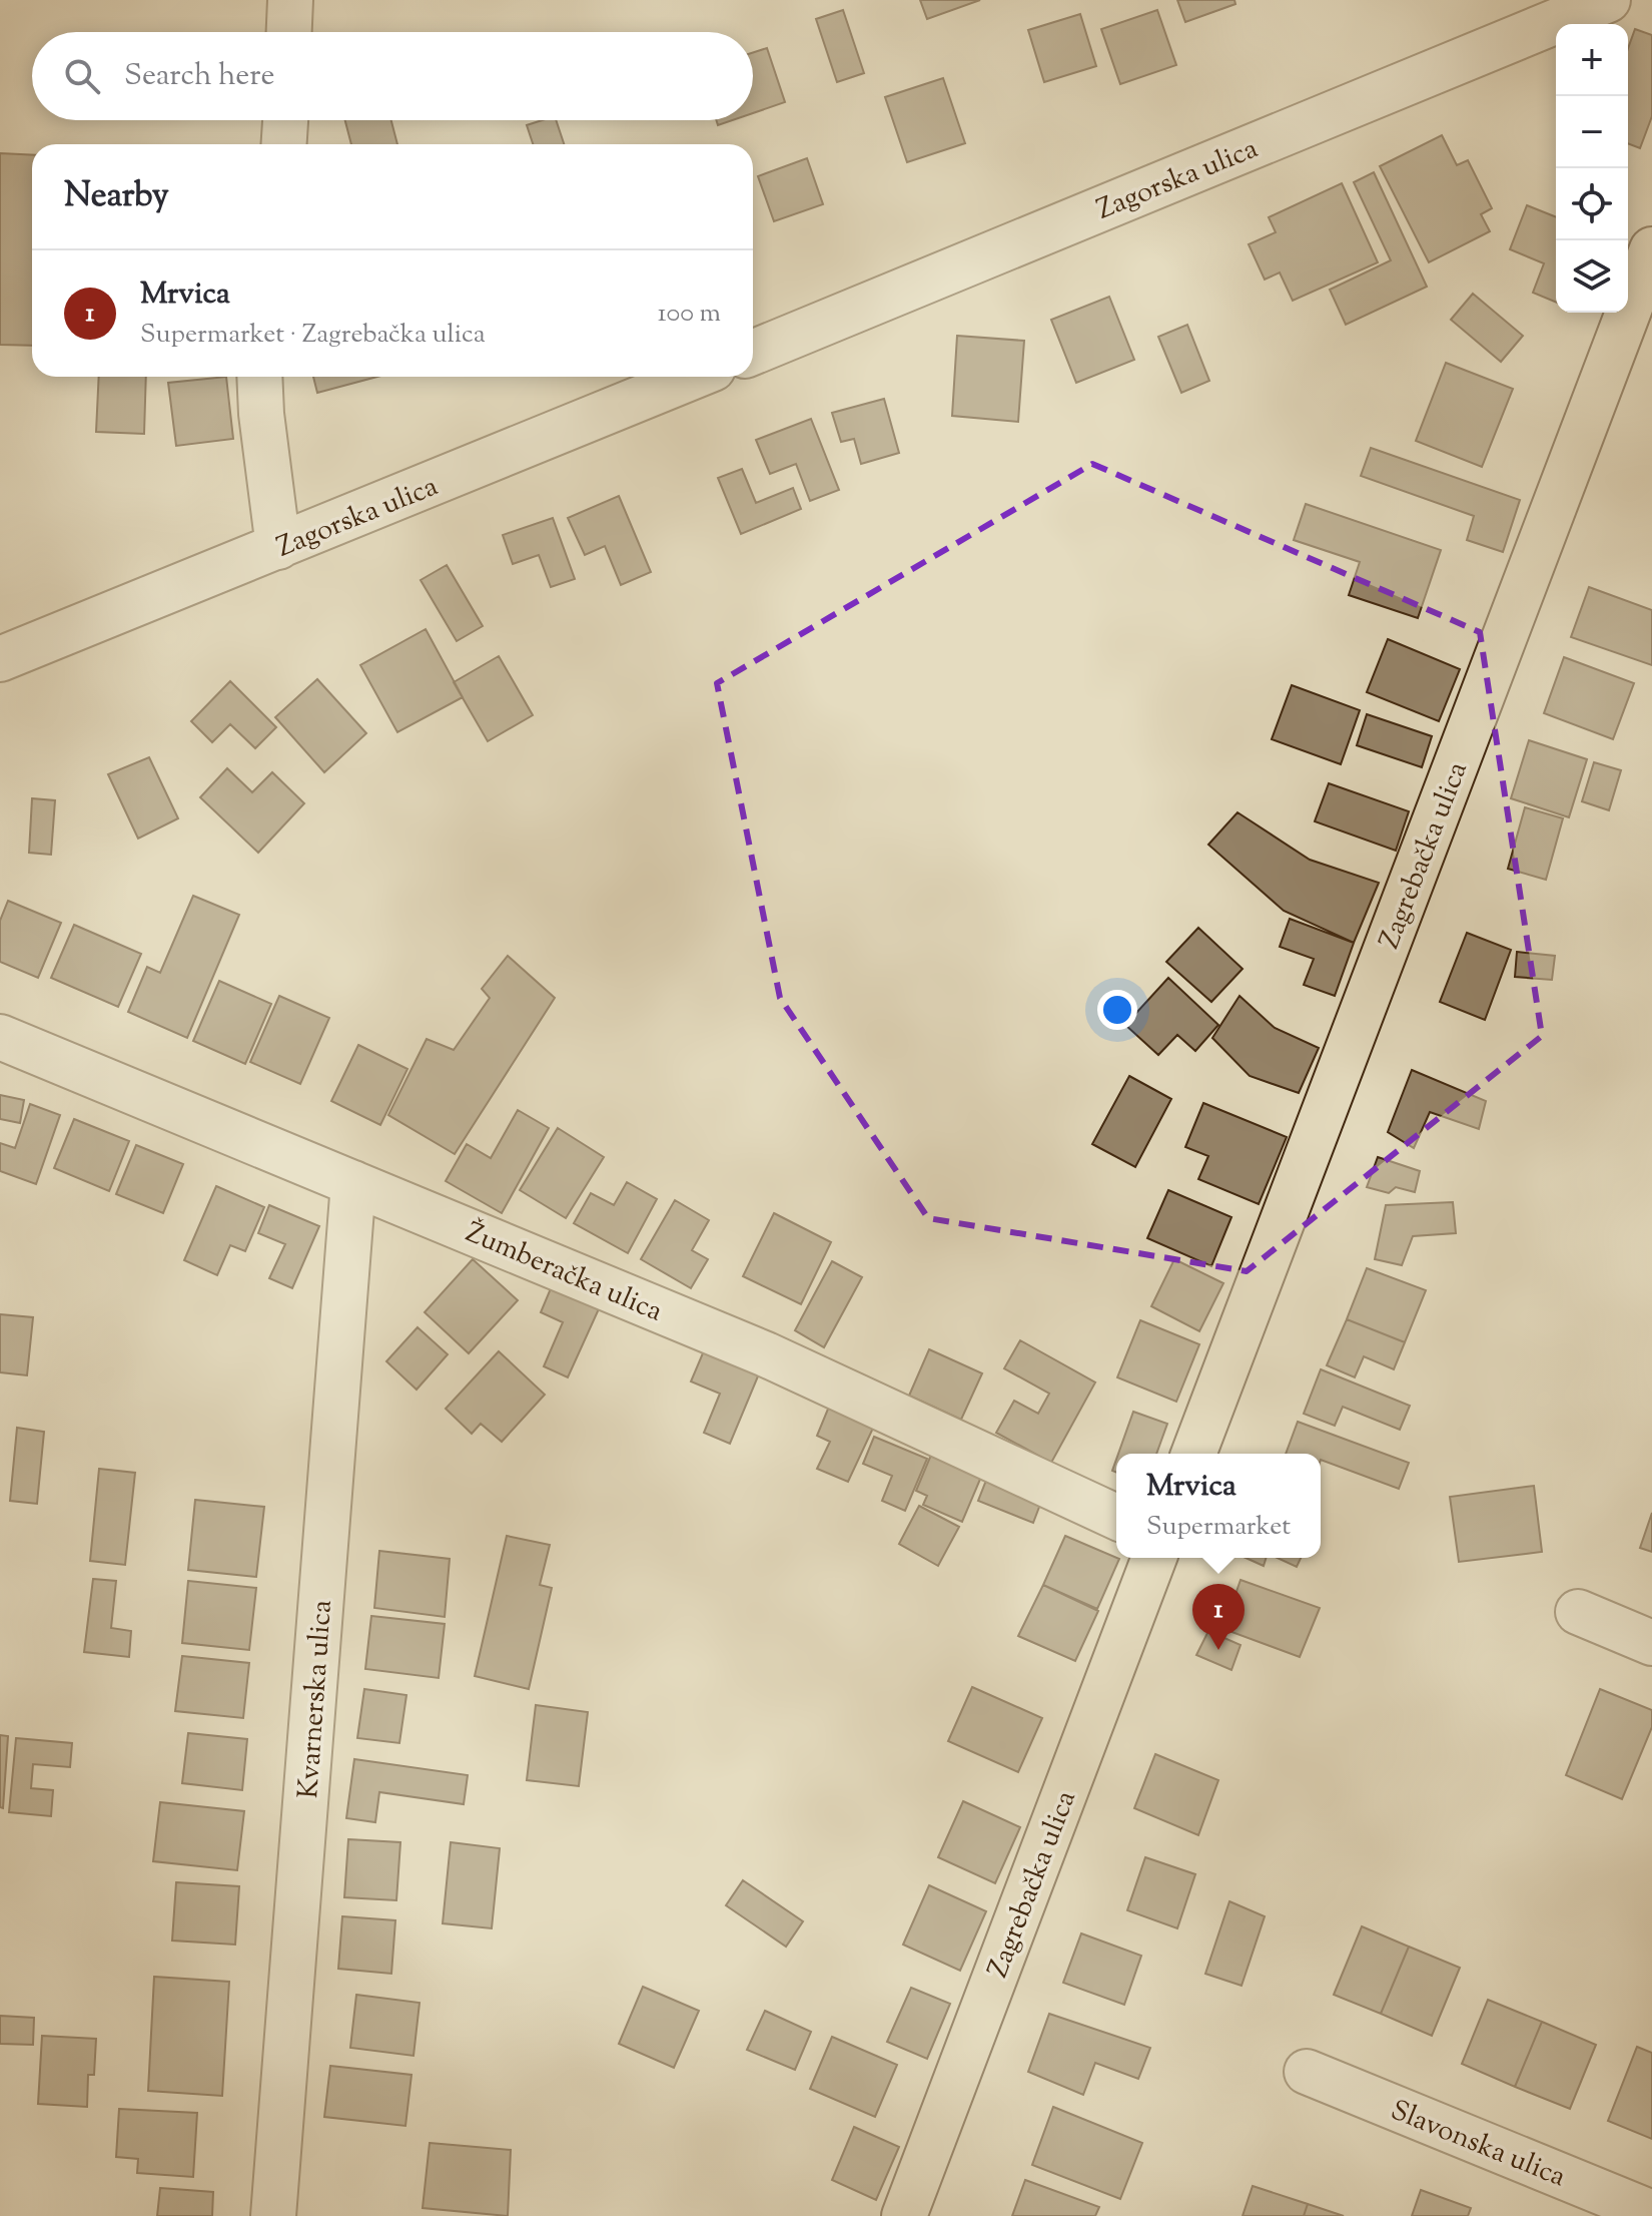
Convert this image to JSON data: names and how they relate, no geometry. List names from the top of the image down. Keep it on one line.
{"streets":{"main road":["Zagrebačka ulica"],"street":["Zagorska ulica","Žumberačka ulica","Kvarnerska ulica","Slavonska ulica"]},"crossings":[["Žumberačka ulica","Kvarnerska ulica"]],"page":{"map_buttons":["+","−"],"search":"Search here","heading":"Nearby","list":[{"mark":"1","name":"Mrvica","note":"Supermarket · Zagrebačka ulica","value":"100 m"}],"popup":["Mrvica","Supermarket"],"pins":"1"}}
